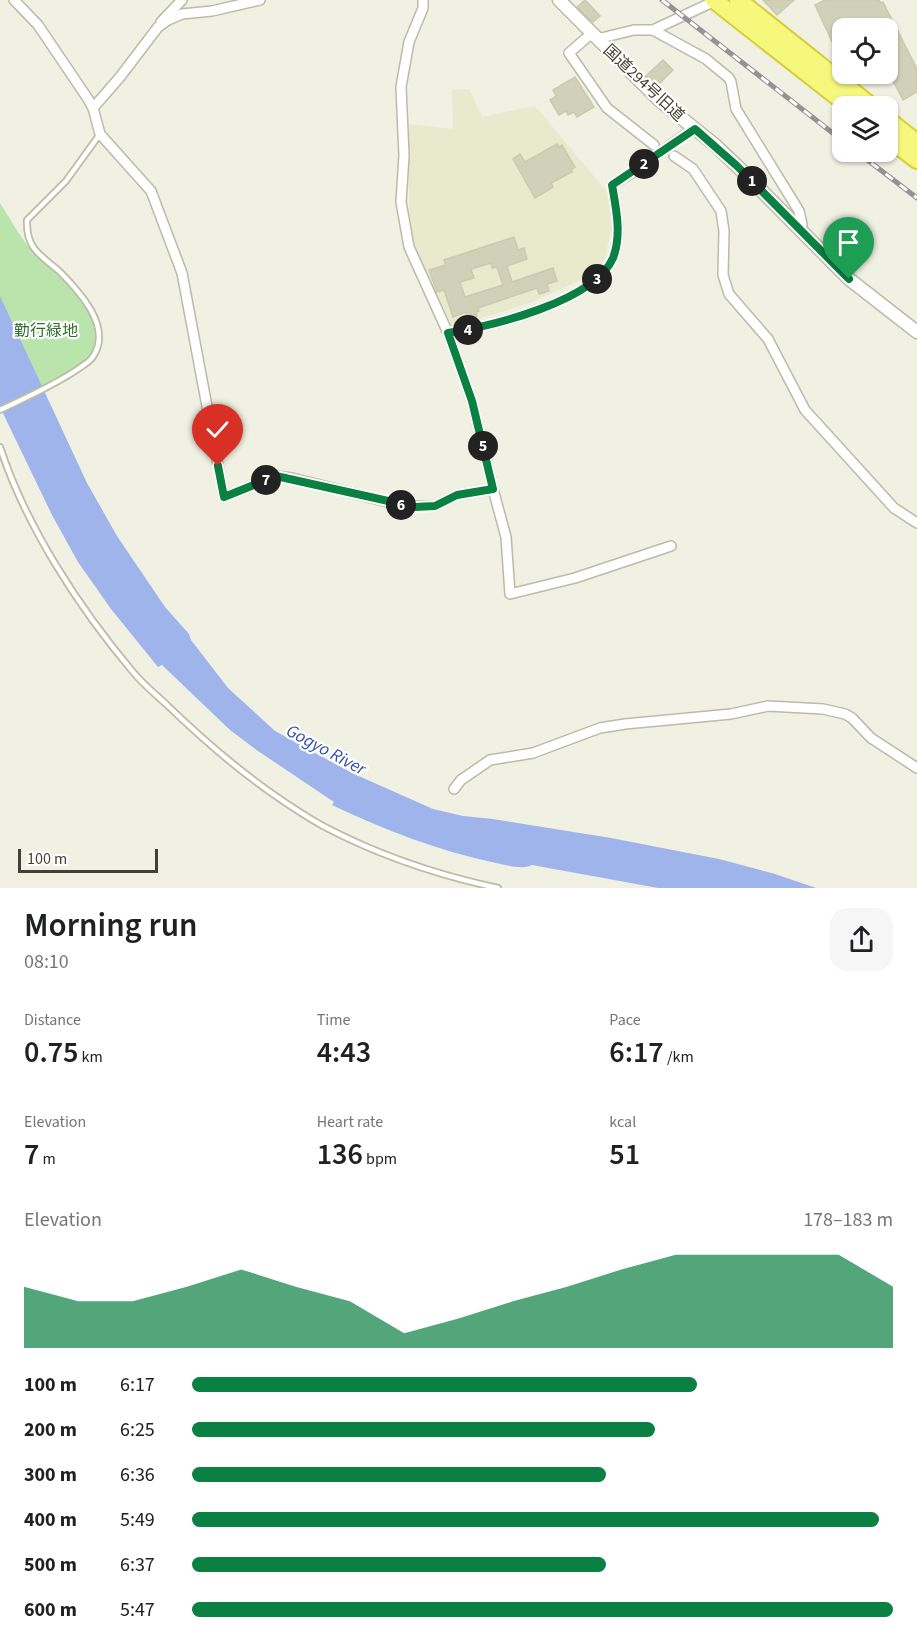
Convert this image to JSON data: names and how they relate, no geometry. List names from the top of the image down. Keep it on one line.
{"streets":{"street":["国道294号旧道"]},"water":["Gogyo River"],"parks":["勤行緑地"],"scale_bar":"100 m","page":{"pins":["2","1","3","4","5","7","6"],"scale":"100 m","heading":["Morning run","08:10"],"stats":[["Distance","0.75 km"],["Time","4:43"],["Pace","6:17 /km"],["Elevation","7 m"],["Heart rate","136 bpm"],["kcal","51"]],"chart":["Elevation","178–183 m"],"list":[{"name":"100 m","note":"6:17"},{"name":"200 m","note":"6:25"},{"name":"300 m","note":"6:36"},{"name":"400 m","note":"5:49"},{"name":"500 m","note":"6:37"},{"name":"600 m","note":"5:47"}]}}
